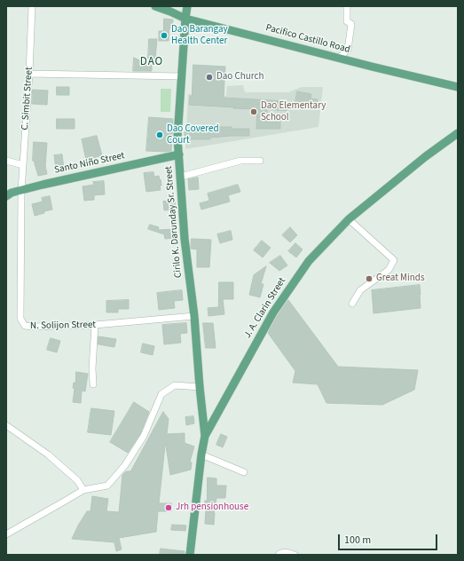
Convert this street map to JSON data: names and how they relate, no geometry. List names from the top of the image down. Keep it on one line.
{"streets":{"main road":["Pacifico Castillo Road","Santo Niño Street","Cirilo K. Darunday Sr. Street","J. A. Clarin Street"],"street":["C. Simbit Street","N. Solijon Street"]},"crossings":[["Pacifico Castillo Road","Cirilo K. Darunday Sr. Street"],["C. Simbit Street","Santo Niño Street"],["C. Simbit Street","N. Solijon Street"],["Santo Niño Street","Cirilo K. Darunday Sr. Street"],["Santo Niño Street","N. Solijon Street"],["Cirilo K. Darunday Sr. Street","J. A. Clarin Street"],["Cirilo K. Darunday Sr. Street","N. Solijon Street"]],"districts":["DAO"],"places":["Dao Barangay Health Center","Dao Church","Dao Elementary School","Dao Covered Court","Great Minds","Jrh pensionhouse"],"scale_bar":"100 m"}
